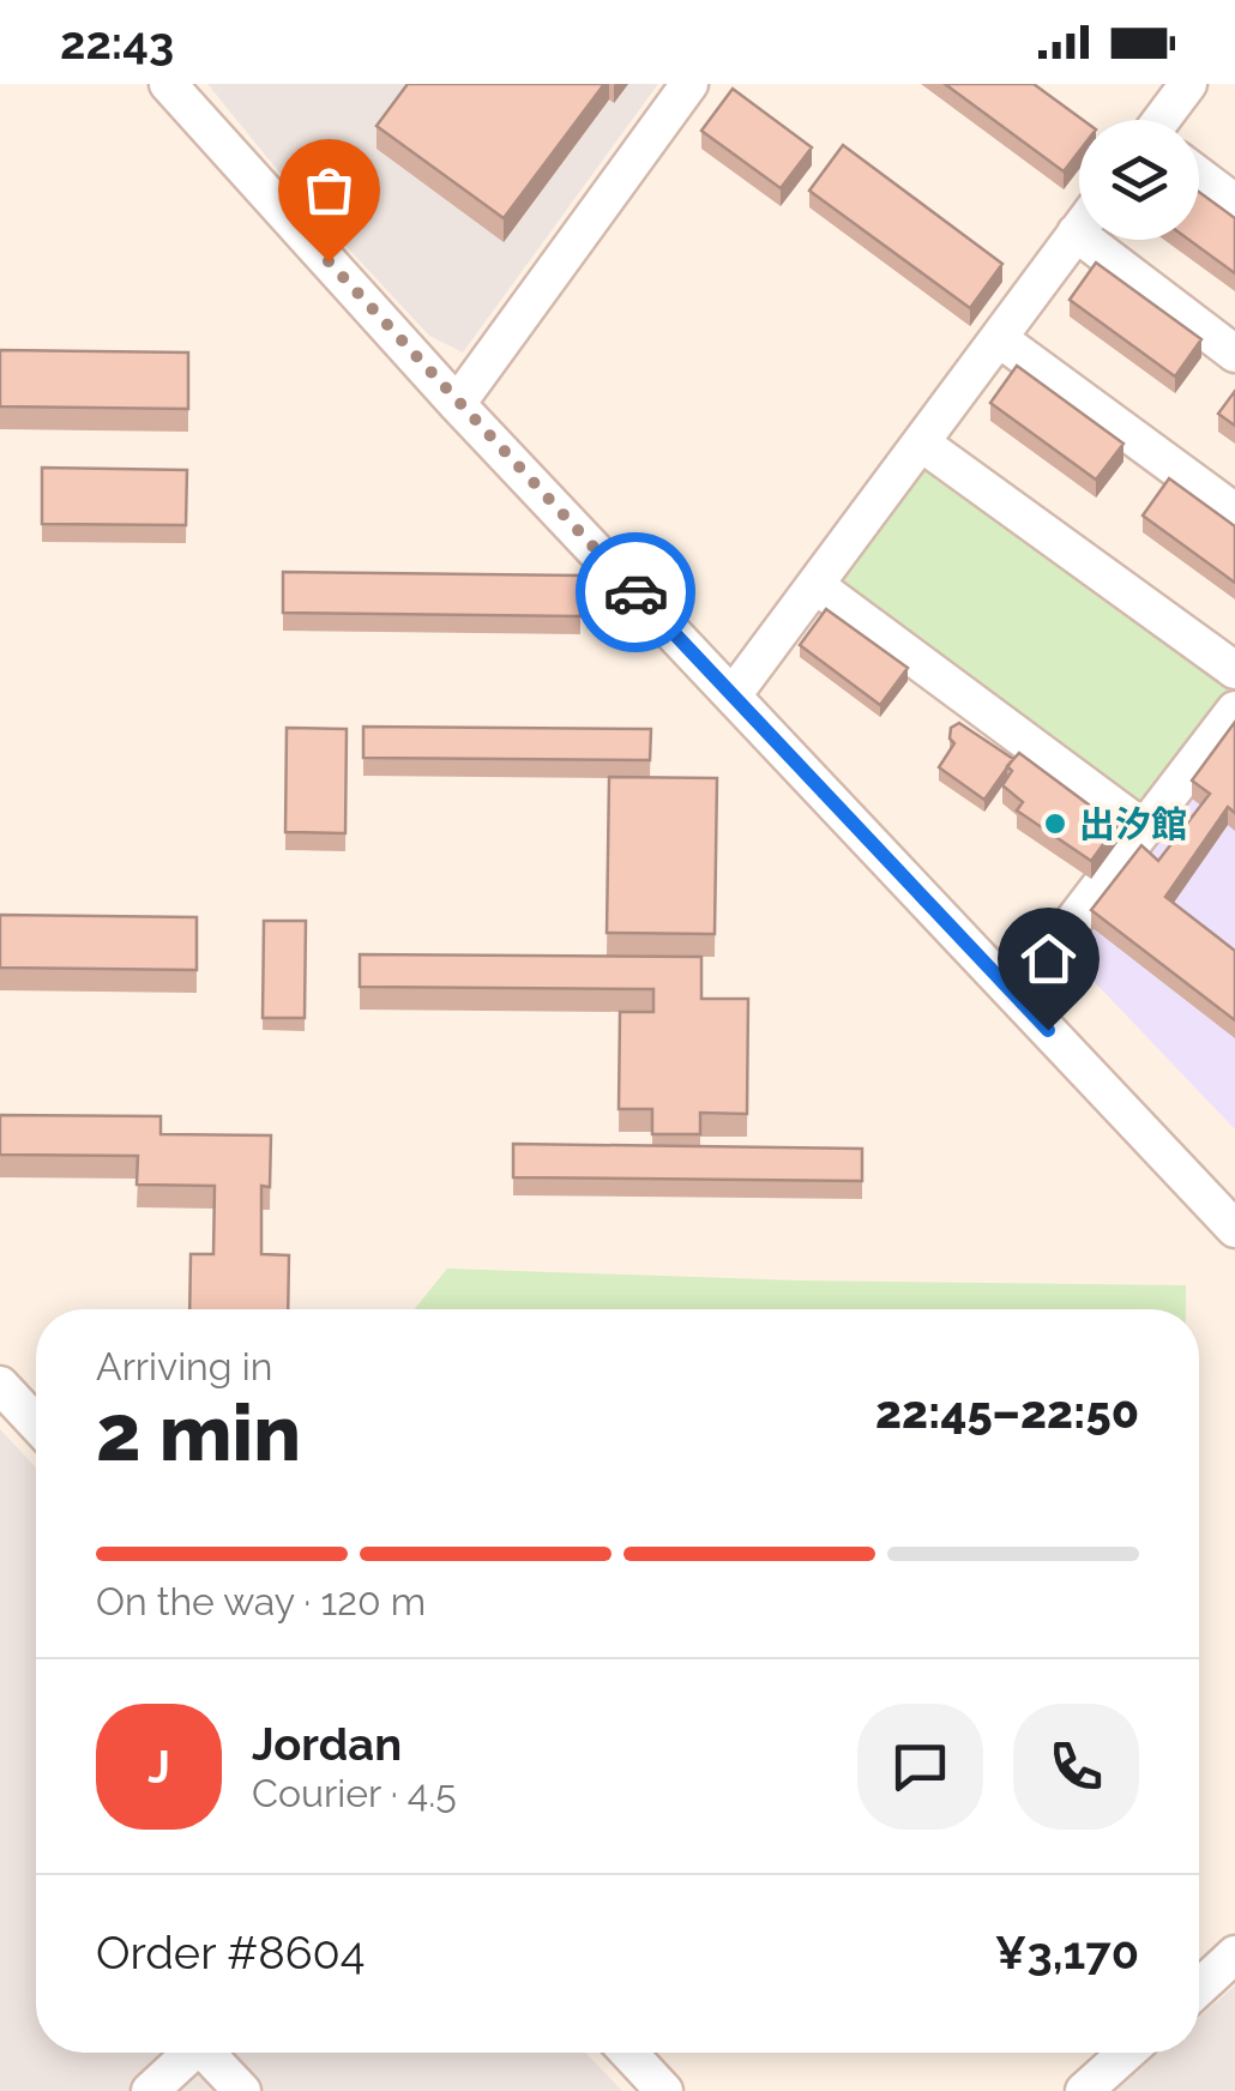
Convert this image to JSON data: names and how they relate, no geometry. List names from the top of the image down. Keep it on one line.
{"places":["出汐館"],"page":{"status":"22:43","heading":["2 min","Arriving in","22:45–22:50"],"panel":["Jordan","Courier · 4.5","Order #8604","¥3,170"],"bar":"On the way · 120 m","round":"J"}}
